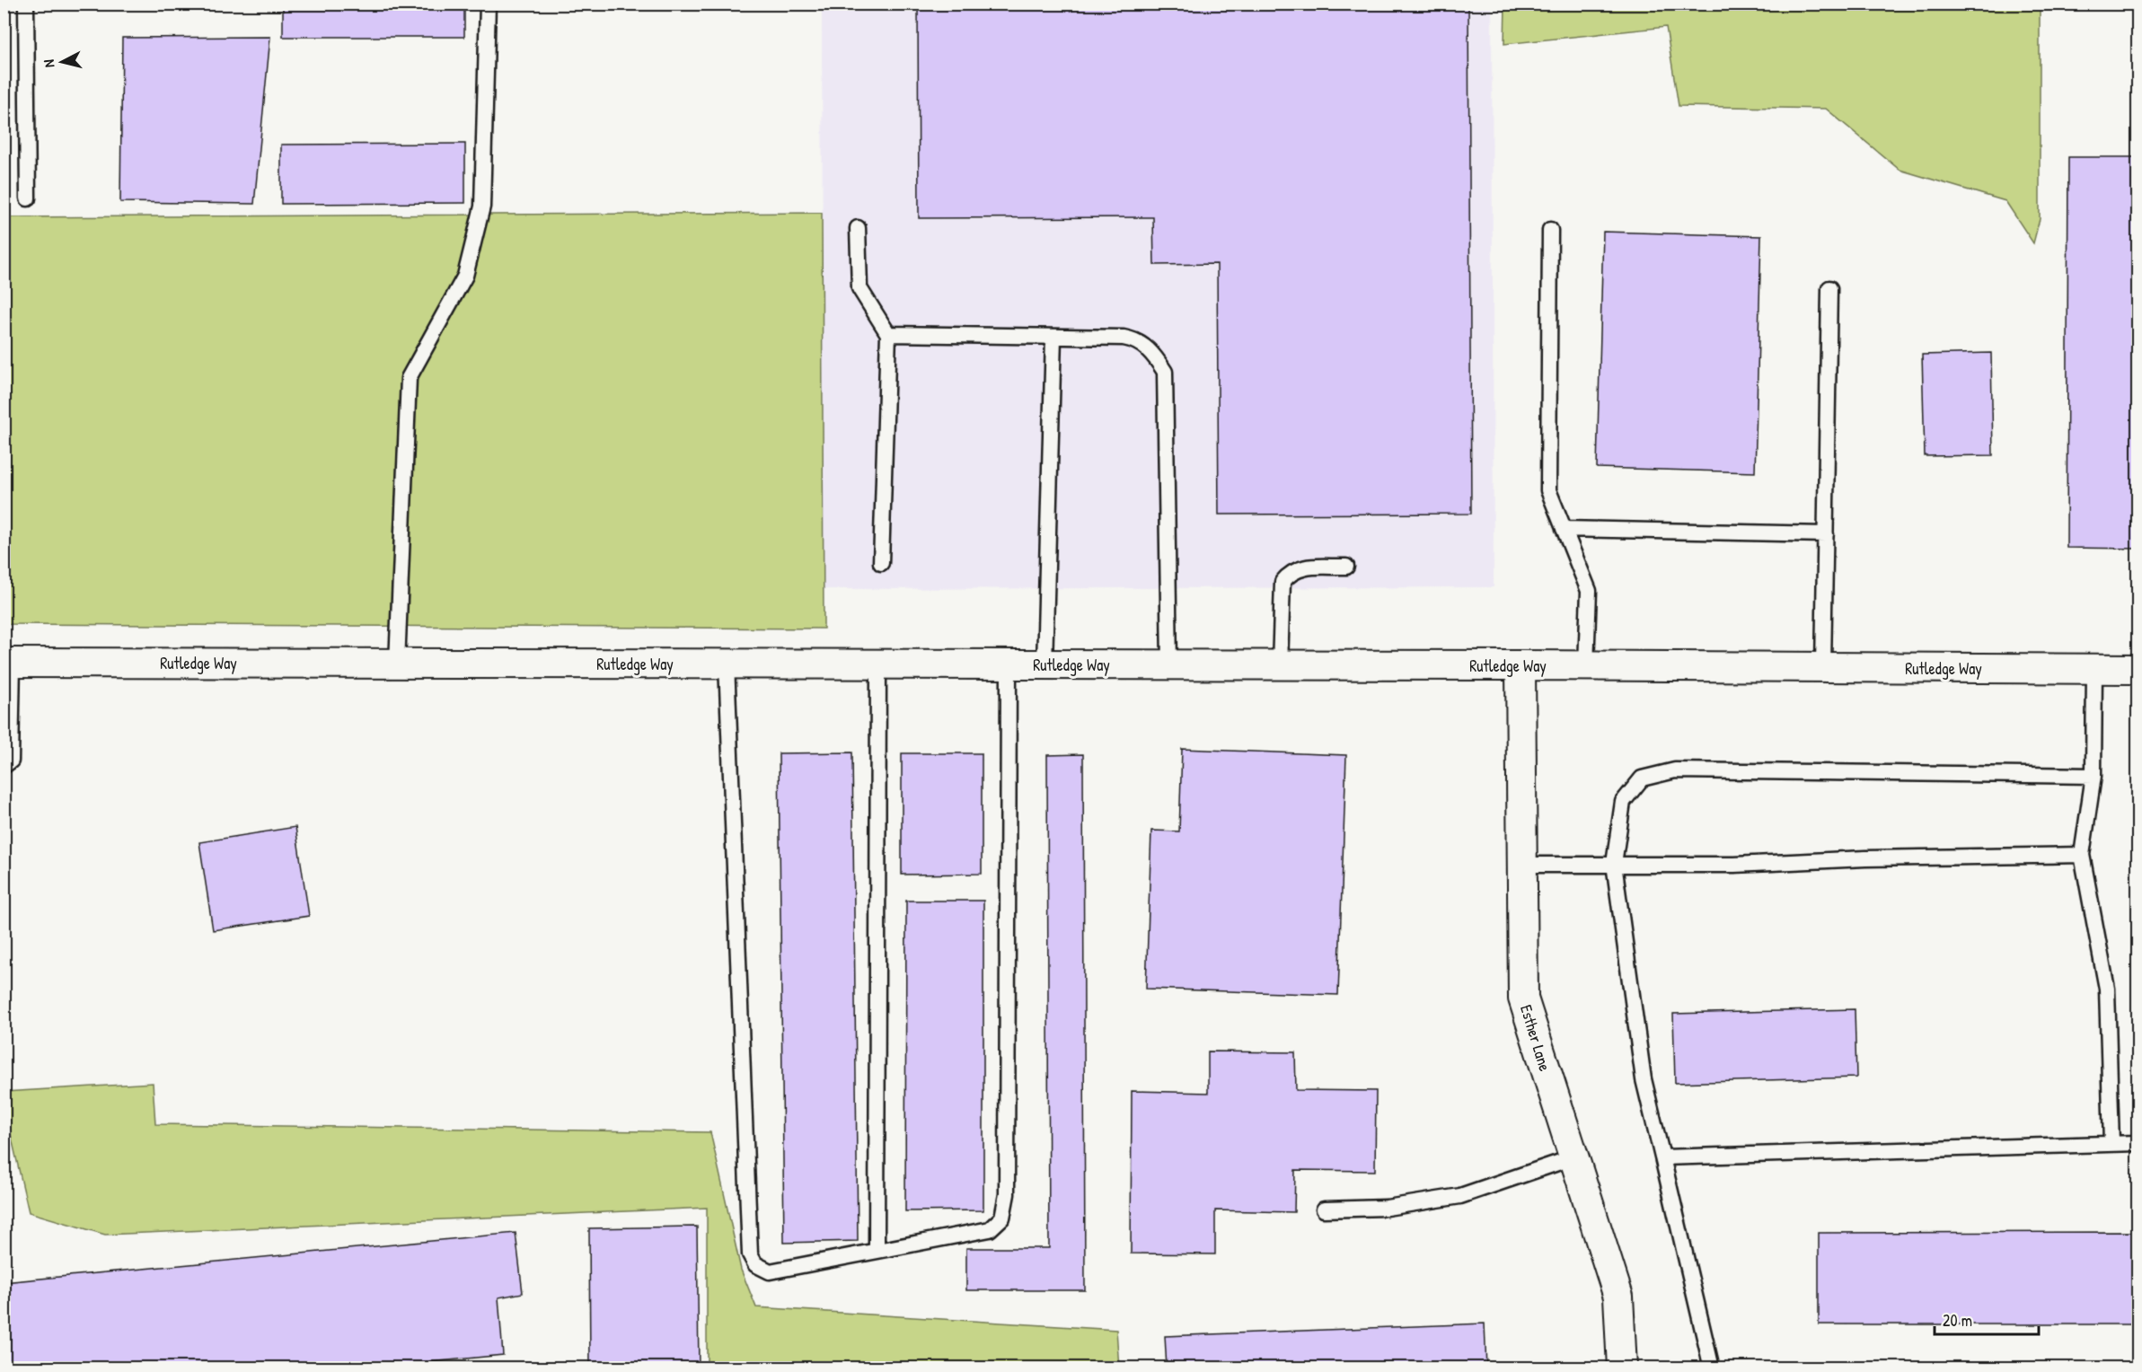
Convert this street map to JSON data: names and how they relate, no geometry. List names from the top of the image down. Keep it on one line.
{"streets":{"street":["Rutledge Way","Esther Lane"]},"crossings":[["Rutledge Way","Esther Lane"]],"scale_bar":"20 m","north":"left"}
